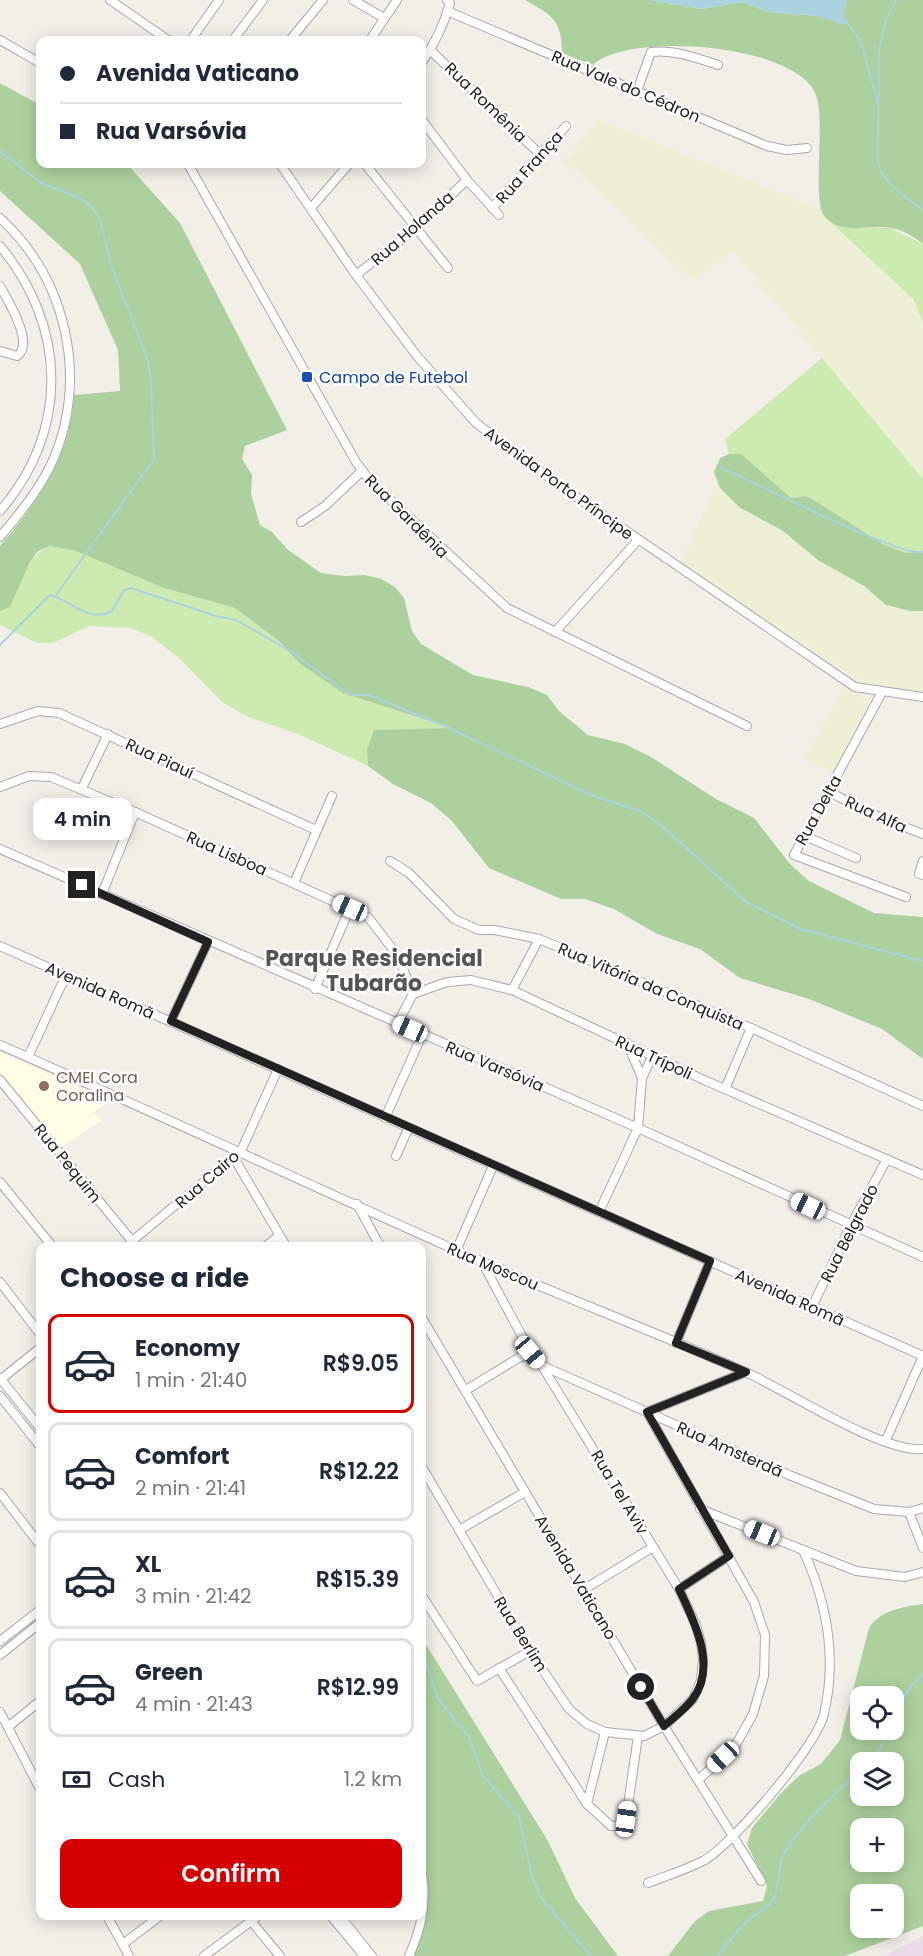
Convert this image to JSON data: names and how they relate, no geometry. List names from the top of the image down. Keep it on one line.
{"streets":{"street":["Rua Vale do Cédron","Rua Romênia","Rua França","Rua Holanda","Avenida Porto Príncipe","Rua Gardênia","Rua Piauí","Rua Delta","Rua Alfa","Rua Lisboa","Rua Vitória da Conquista","Avenida Romã","Rua Trípoli","Rua Varsóvia","Rua Pequim","Rua Cairo","Rua Belgrado","Rua Moscou","Rua Amsterdã","Rua Tel Aviv","Avenida Vaticano","Rua Berlim"]},"crossings":[["Rua Romênia","Rua França"],["Rua Holanda","Avenida Porto Príncipe"],["Avenida Porto Príncipe","Rua Delta"],["Rua Delta","Rua Alfa"],["Rua Lisboa","Rua Trípoli"],["Avenida Romã","Rua Cairo"],["Avenida Romã","Rua Belgrado"],["Rua Trípoli","Rua Belgrado"],["Rua Varsóvia","Rua Belgrado"],["Rua Cairo","Rua Moscou"],["Rua Moscou","Rua Tel Aviv"],["Rua Amsterdã","Rua Tel Aviv"],["Rua Tel Aviv","Avenida Vaticano"],["Rua Tel Aviv","Rua Berlim"],["Avenida Vaticano","Rua Berlim"]],"districts":["Parque Residencial Tubarão"],"places":{"transit":["Campo de Futebol"],"other":["CMEI Cora Coralina"]},"page":{"banner":["Avenida Vaticano","Rua Varsóvia"],"bubble":"4 min","heading":"Choose a ride","list":[{"name":"Economy","note":"1 min · 21:40","value":"R$9.05"},{"name":"Comfort","note":"2 min · 21:41","value":"R$12.22"},{"name":"XL","note":"3 min · 21:42","value":"R$15.39"},{"name":"Green","note":"4 min · 21:43","value":"R$12.99"}],"map_buttons":["+","−"],"pay":["Cash","1.2 km"],"buttons":"Confirm"}}
